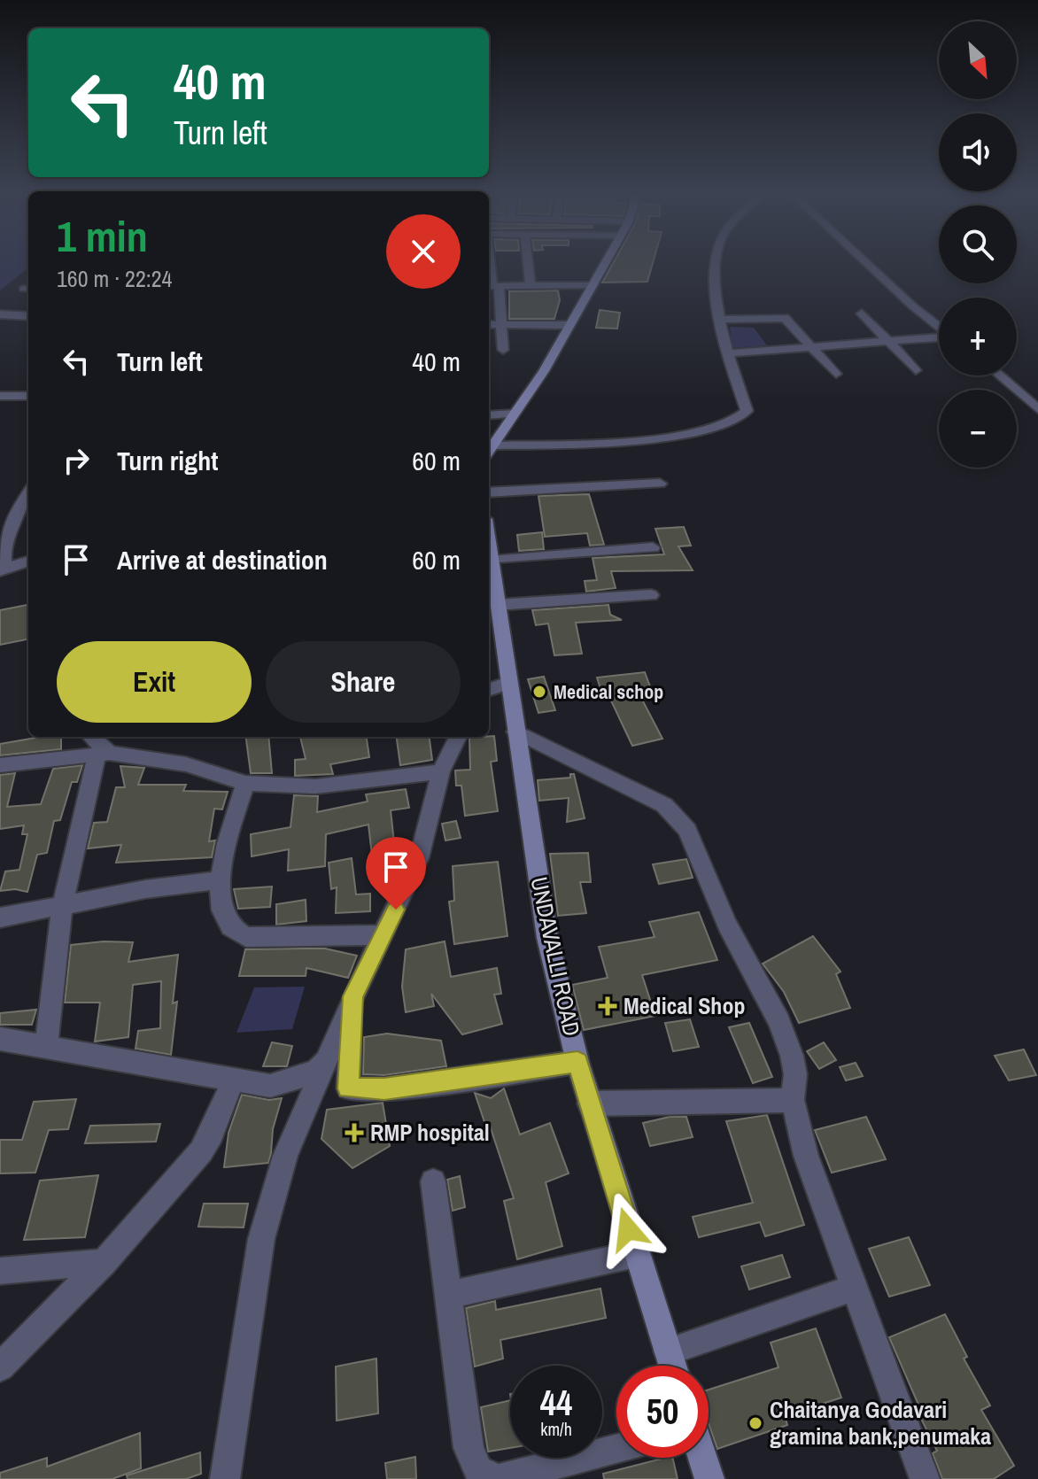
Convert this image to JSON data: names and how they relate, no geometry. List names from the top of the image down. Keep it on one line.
{"streets":{"main road":["UNDAVALLI ROAD"]},"places":{"other":["Medical schop","Chaitanya Godavari gramina bank,penumaka"],"health":["Medical Shop","RMP hospital"]},"north":"bottom right","page":{"map_buttons":["+","−"],"turn":["40 m","Turn left"],"heading":["1 min","160 m · 22:24"],"list":[{"name":"Turn left","value":"40 m"},{"name":"Turn right","value":"60 m"},{"name":"Arrive at destination","value":"60 m"}],"buttons":["Exit","Share"],"speed":"44 km/h","limit":"50"}}
